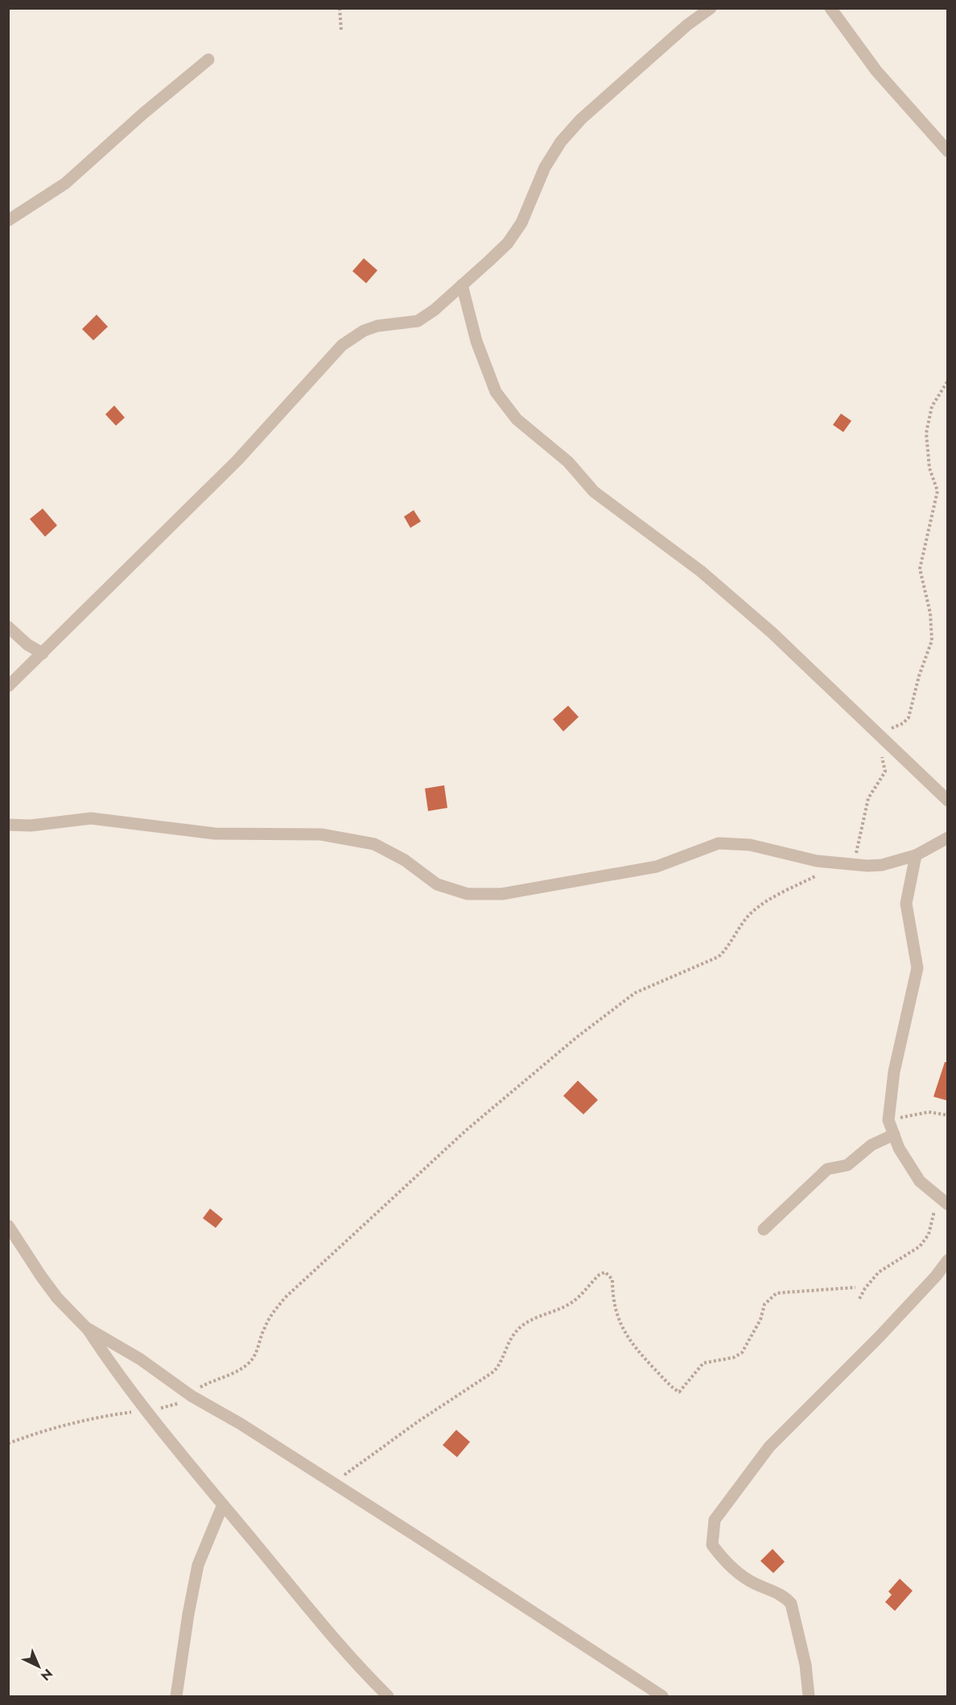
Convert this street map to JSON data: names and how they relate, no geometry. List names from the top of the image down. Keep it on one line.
{"north":"bottom right"}
